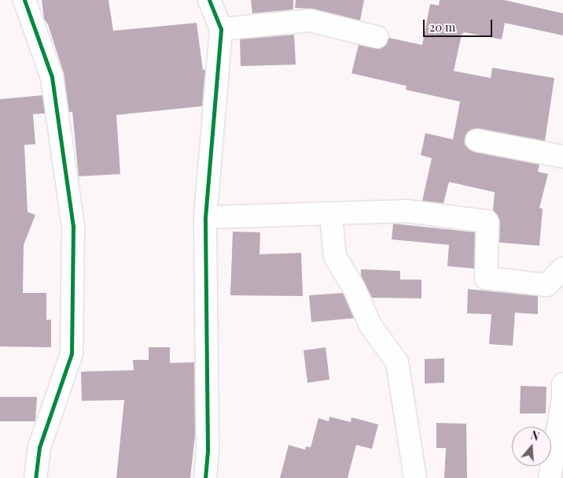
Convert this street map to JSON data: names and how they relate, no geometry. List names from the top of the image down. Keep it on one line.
{"scale_bar":"20 m","north":"top"}
